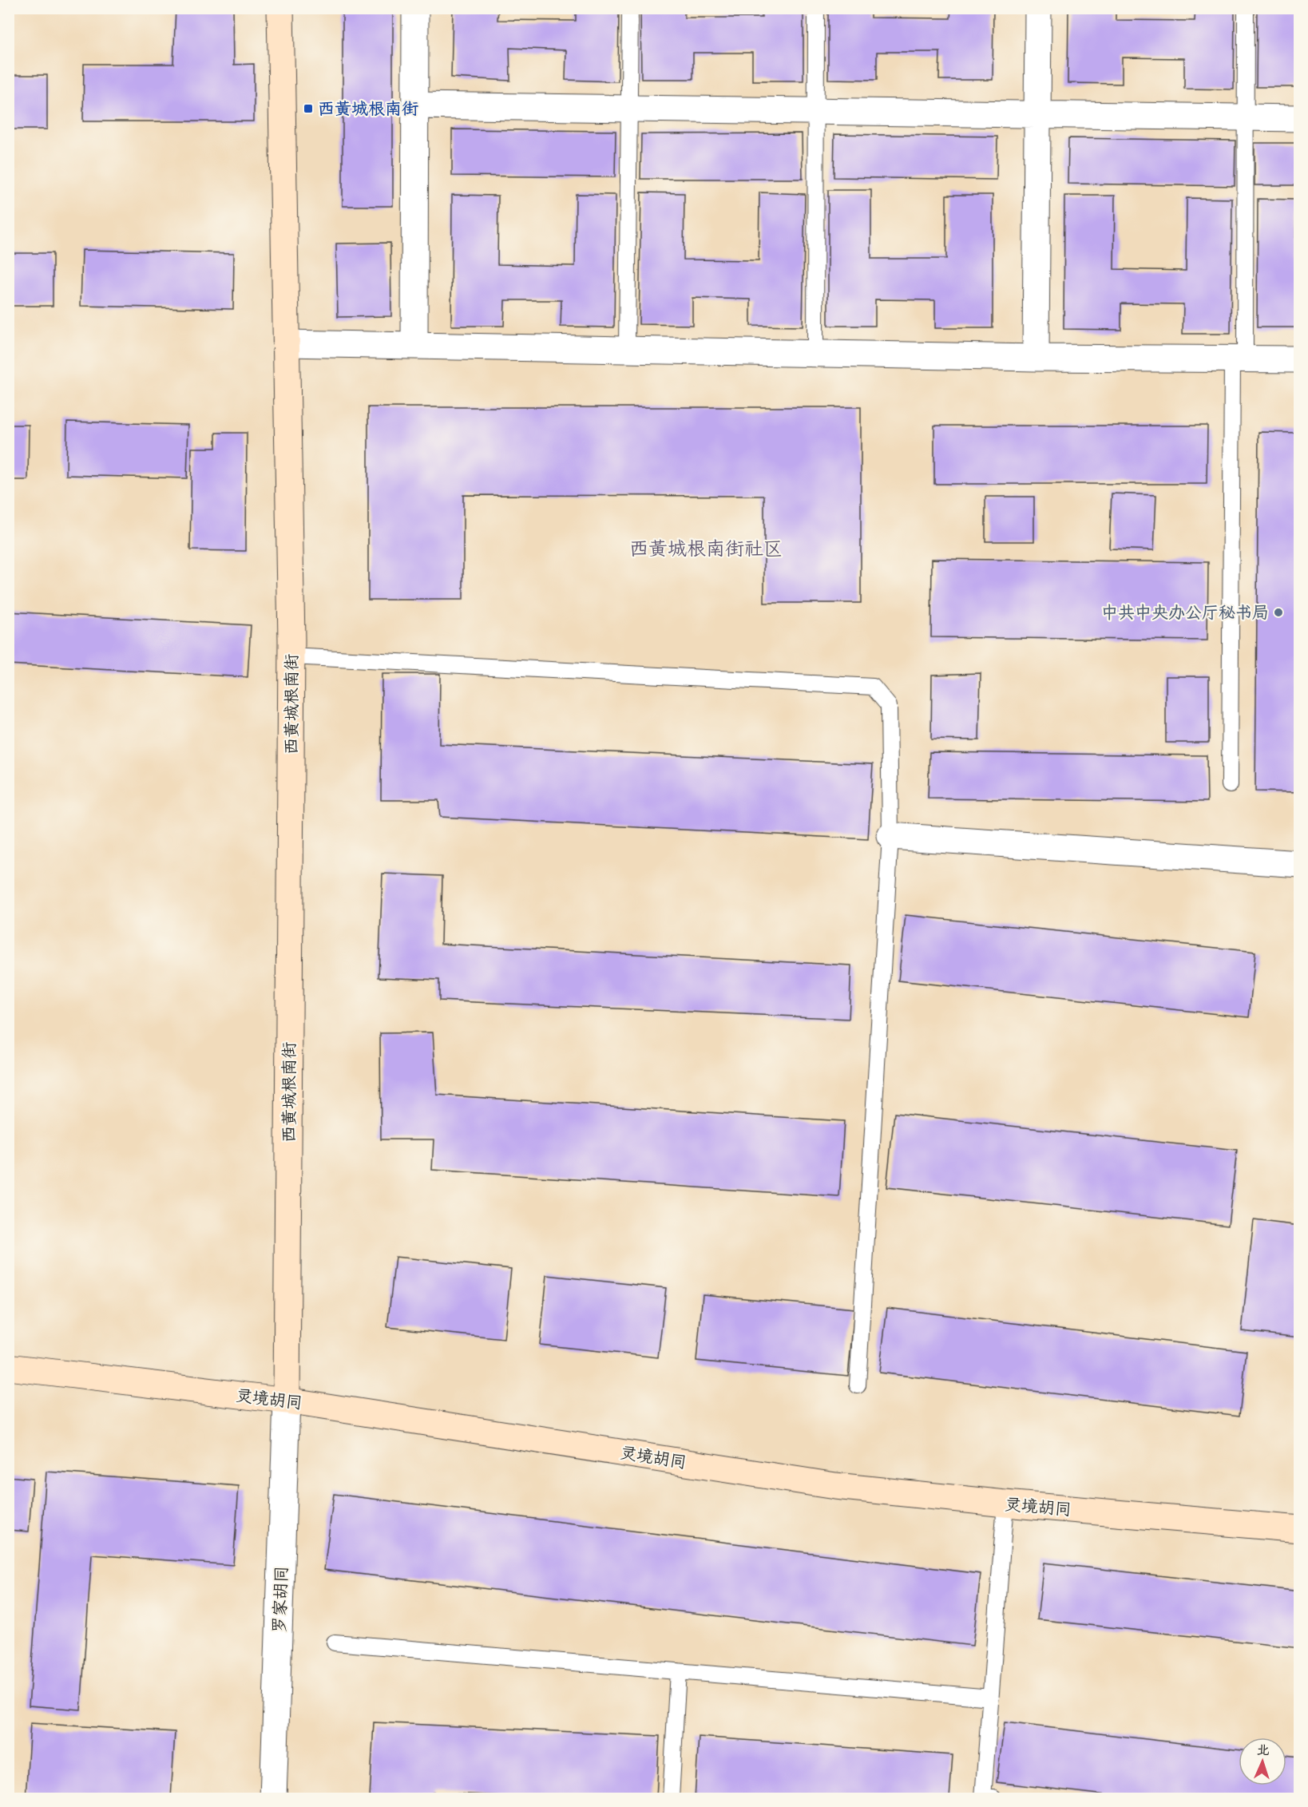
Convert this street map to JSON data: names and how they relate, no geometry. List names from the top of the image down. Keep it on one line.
{"streets":{"main road":["西黄城根南街","灵境胡同"],"street":["罗家胡同"]},"crossings":[["西黄城根南街","灵境胡同"],["西黄城根南街","罗家胡同"],["灵境胡同","罗家胡同"]],"districts":["西黄城根南街社区"],"places":{"transit":["西黄城根南街"],"other":["中共中央办公厅秘书局"]},"north":"top"}
